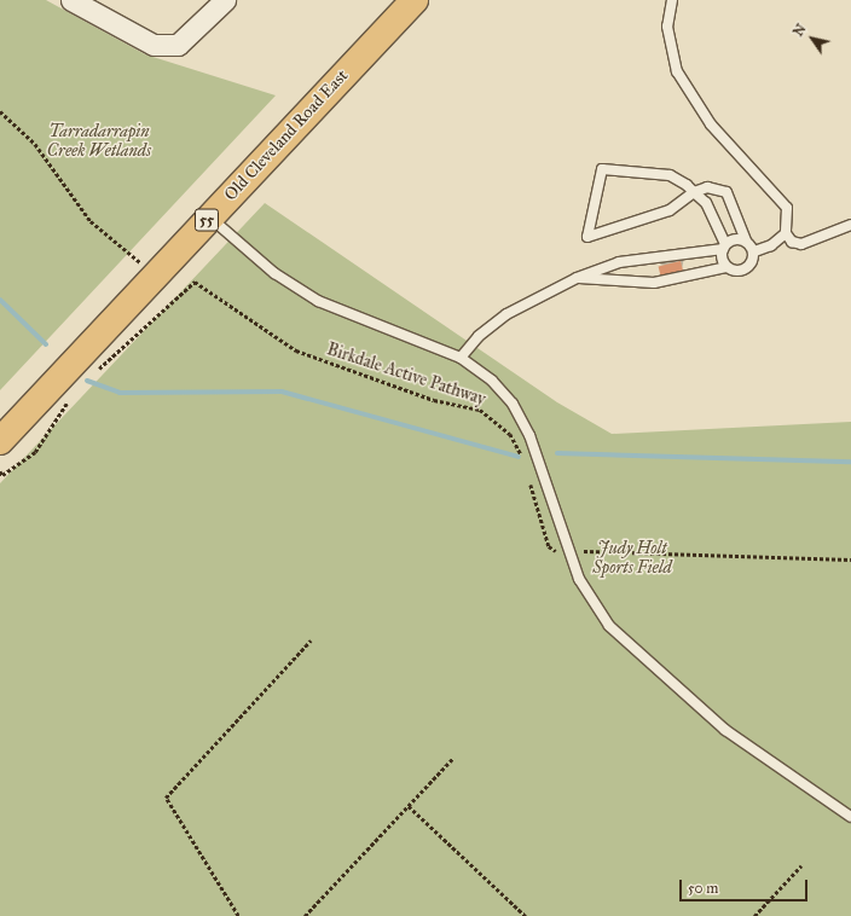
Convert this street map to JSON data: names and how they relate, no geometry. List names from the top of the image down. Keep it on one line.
{"streets":{"main road":["Old Cleveland Road East","55"],"path":["Birkdale Active Pathway"]},"parks":["Tarradarrapin Creek Wetlands","Judy Holt Sports Field"],"scale_bar":"50 m","north":"top left"}
